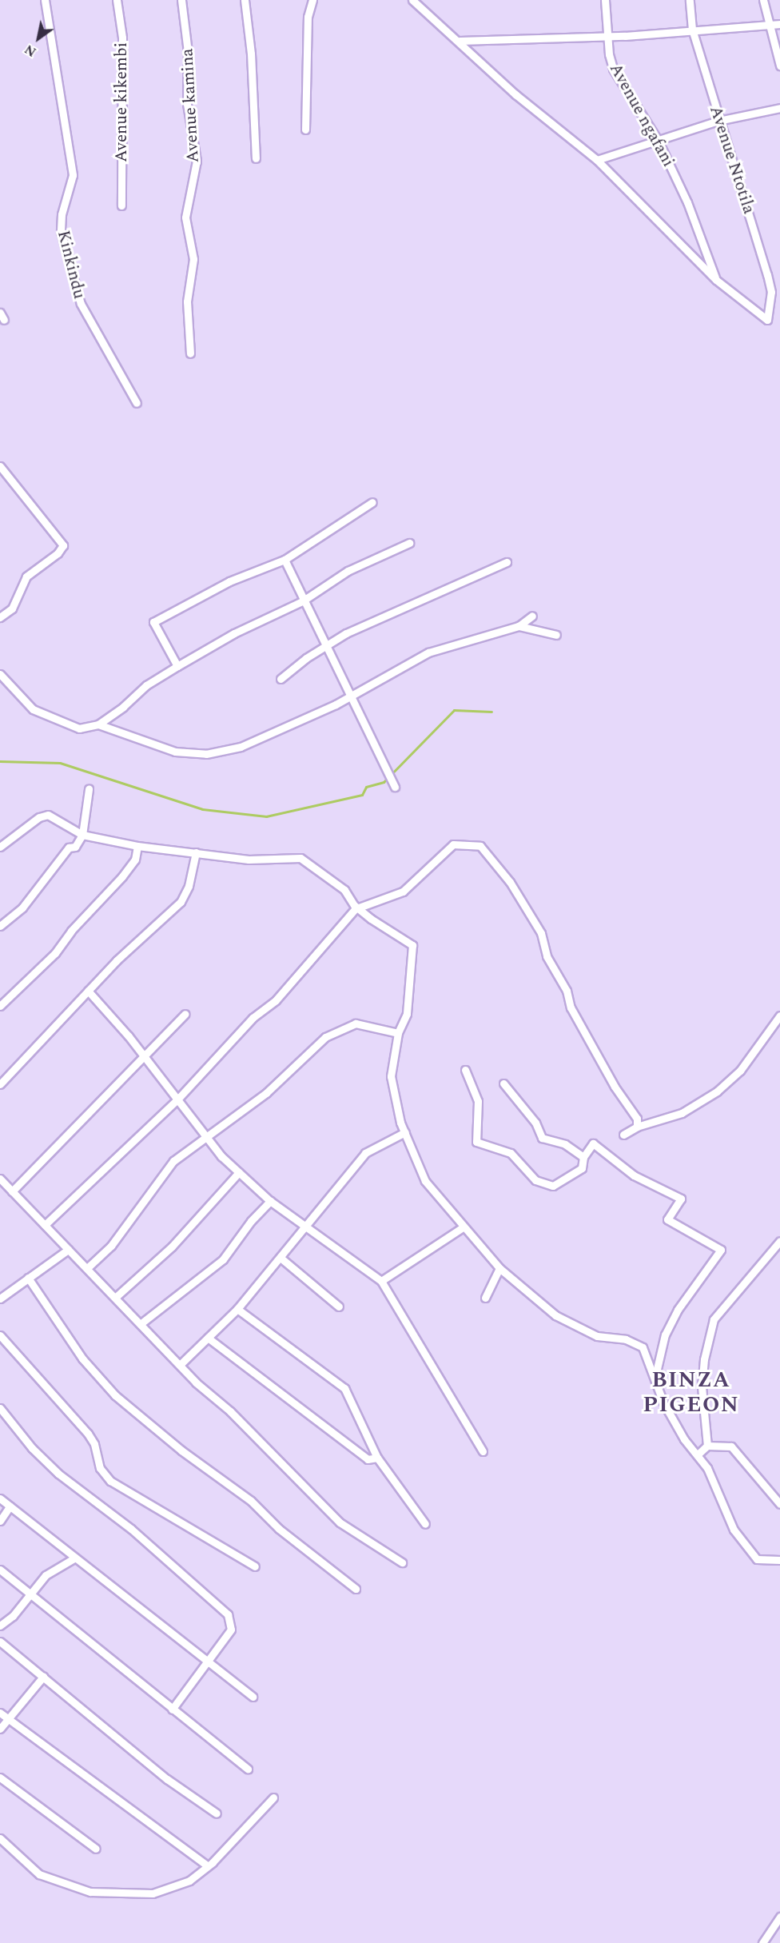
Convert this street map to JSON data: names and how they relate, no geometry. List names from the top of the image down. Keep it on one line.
{"streets":{"street":["Avenue kikembi","Avenue kamina","Avenue ngafani","Avenue Ntotila","Kinkindu"]},"crossings":[["Avenue ngafani","Avenue Ntotila"]],"districts":["BINZA PIGEON"],"north":"bottom left"}
